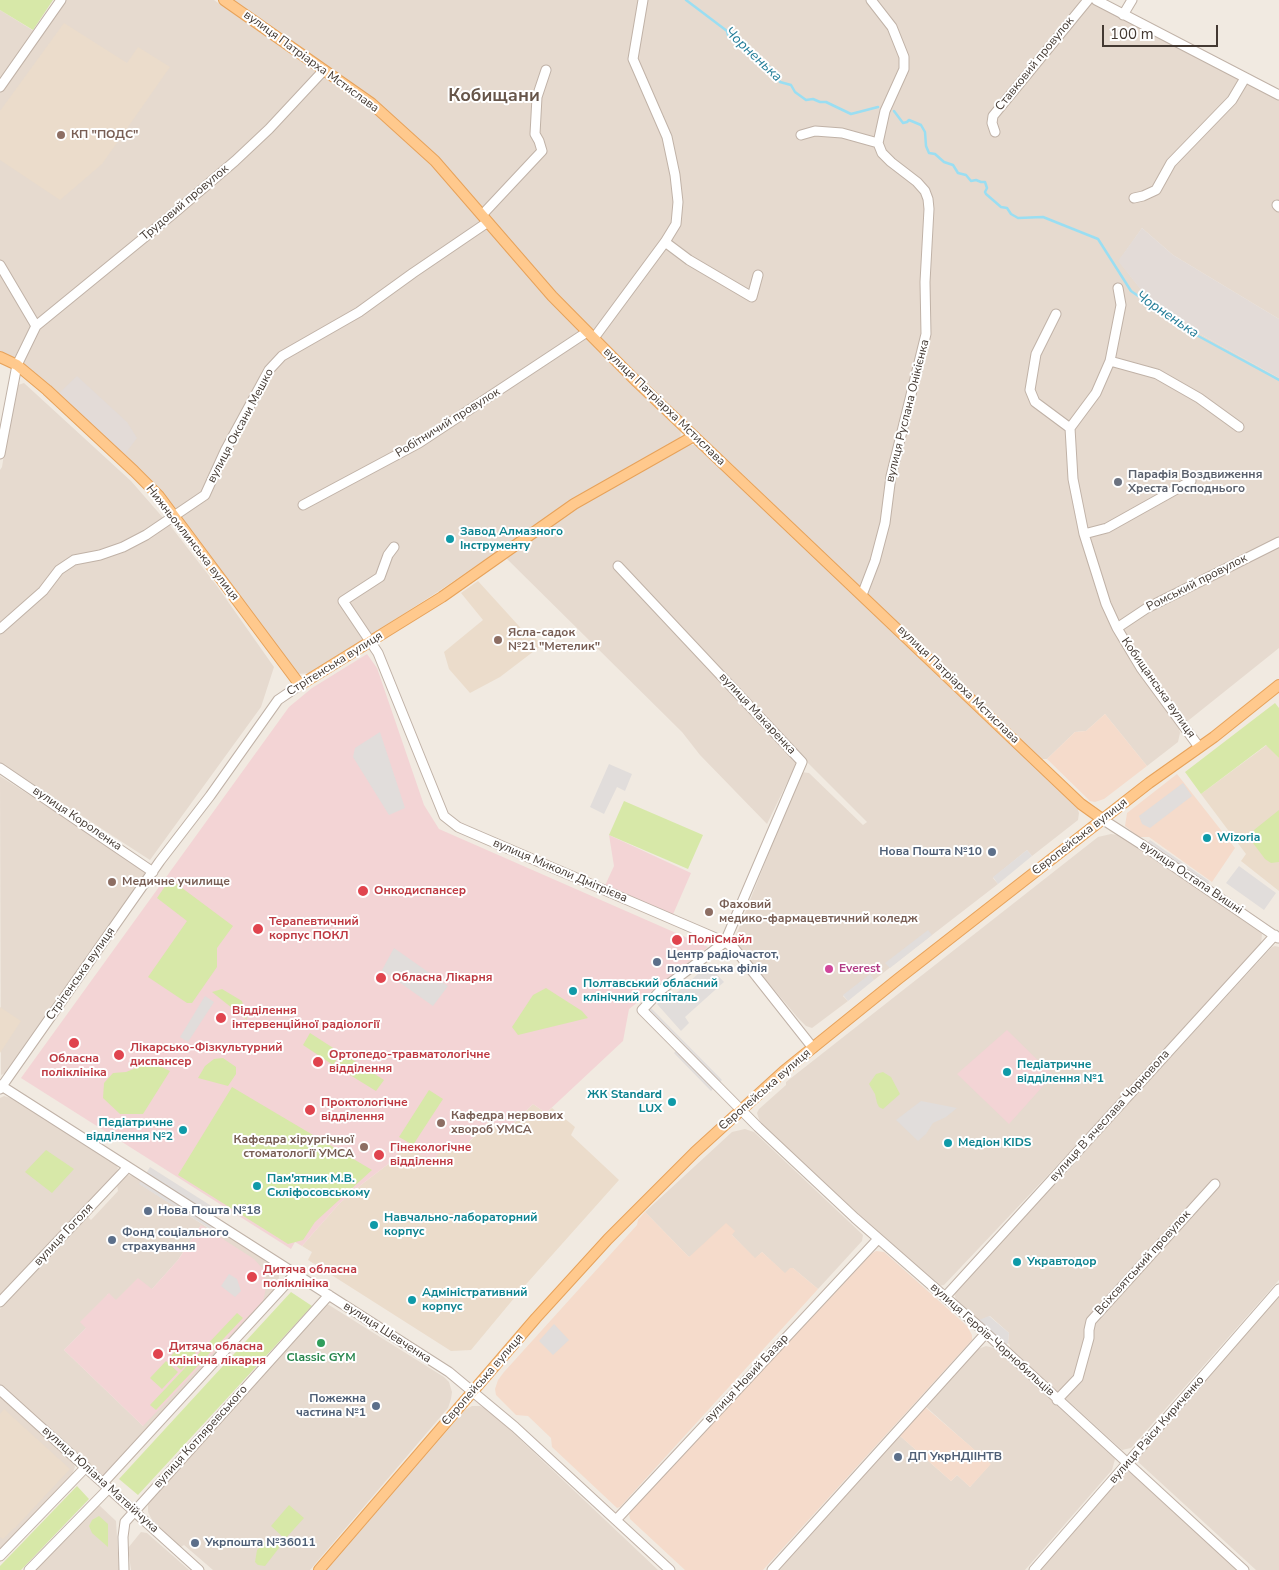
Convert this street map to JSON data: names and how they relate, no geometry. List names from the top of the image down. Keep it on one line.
{"streets":{"main road":["вулиця Патріарха Мстислава","Нижньомлинська вулиця","Стрітенська вулиця","Європейська вулиця"],"street":["Ставковий провулок","Трудовий провулок","вулиця Руслана Онікієнка","Робітничий провулок","вулиця Оксани Мешко","Ромський провулок","Кобищанська вулиця","вулиця Макаренка","вулиця Короленка","вулиця Миколи Дмітрієва","вулиця Остапа Вишні","вулиця Вʼячеслава Чорновола","вулиця Гоголя","Всіхсвятський провулок","вулиця Шевченка","вулиця Героїв-Чорнобильців","вулиця Новий Базар","вулиця Раїси Кириченко","вулиця Котляревського","вулиця Юліана Матвійчука"]},"crossings":[["вулиця Патріарха Мстислава","Трудовий провулок"],["вулиця Патріарха Мстислава","вулиця Руслана Онікієнка"],["вулиця Патріарха Мстислава","Робітничий провулок"],["вулиця Патріарха Мстислава","вулиця Оксани Мешко"],["вулиця Патріарха Мстислава","Стрітенська вулиця"],["вулиця Патріарха Мстислава","Європейська вулиця"],["вулиця Патріарха Мстислава","вулиця Остапа Вишні"],["вулиця Оксани Мешко","Нижньомлинська вулиця"],["Нижньомлинська вулиця","Стрітенська вулиця"],["Ромський провулок","Кобищанська вулиця"],["Стрітенська вулиця","вулиця Короленка"],["Стрітенська вулиця","вулиця Миколи Дмітрієва"],["Стрітенська вулиця","вулиця Шевченка"],["Кобищанська вулиця","Європейська вулиця"],["вулиця Макаренка","вулиця Миколи Дмітрієва"],["вулиця Макаренка","вулиця Героїв-Чорнобильців"],["Європейська вулиця","вулиця Миколи Дмітрієва"],["Європейська вулиця","вулиця Остапа Вишні"],["Європейська вулиця","вулиця Шевченка"],["Європейська вулиця","вулиця Героїв-Чорнобильців"],["вулиця Миколи Дмітрієва","вулиця Героїв-Чорнобильців"],["вулиця Остапа Вишні","вулиця Вʼячеслава Чорновола"],["вулиця Вʼячеслава Чорновола","вулиця Героїв-Чорнобильців"],["вулиця Гоголя","вулиця Шевченка"],["Всіхсвятський провулок","вулиця Героїв-Чорнобильців"],["вулиця Шевченка","вулиця Новий Базар"],["вулиця Шевченка","вулиця Котляревського"],["вулиця Героїв-Чорнобильців","вулиця Новий Базар"],["вулиця Героїв-Чорнобильців","вулиця Раїси Кириченко"],["вулиця Котляревського","вулиця Юліана Матвійчука"]],"districts":["Кобищани"],"water":["Чорненька"],"places":["КП \"ПОДС\"","Парафія Воздвиження Хреста Господнього","Завод Алмазного Інструменту","Ясла-садок №21 \"Метелик\"","Wizoria","Нова Пошта №10","Медичне училище","Онкодиспансер","Фаховий медико-фармацевтичний коледж","Терапевтичний корпус ПОКЛ","ПоліСмайл","Центр радіочастот, полтавська філія","Everest","Обласна Лікарня","Полтавський обласний клінічний госпіталь","Відділення інтервенційної радіології","Обласна поліклініка","Лікарсько-Фізкультурний диспансер","Ортопедо-травматологічне відділення","Педіатричне відділення №1","ЖК Standard LUX","Проктологічне відділення","Кафедра нервових хвороб УМСА","Педіатричне відділення №2","Медіон KIDS","Кафедра хірургічної стоматології УМСА","Гінекологічне відділення","Пам'ятник М.В. Скліфосовському","Нова Пошта №18","Навчально-лабораторний корпус","Фонд соціального страхування","Укравтодор","Дитяча обласна поліклініка","Адміністративний корпус","Classic GYM","Дитяча обласна клінічна лікарня","Пожежна частина №1","ДП УкрНДІІНТВ","Укрпошта №36011"],"scale_bar":"100 m"}
